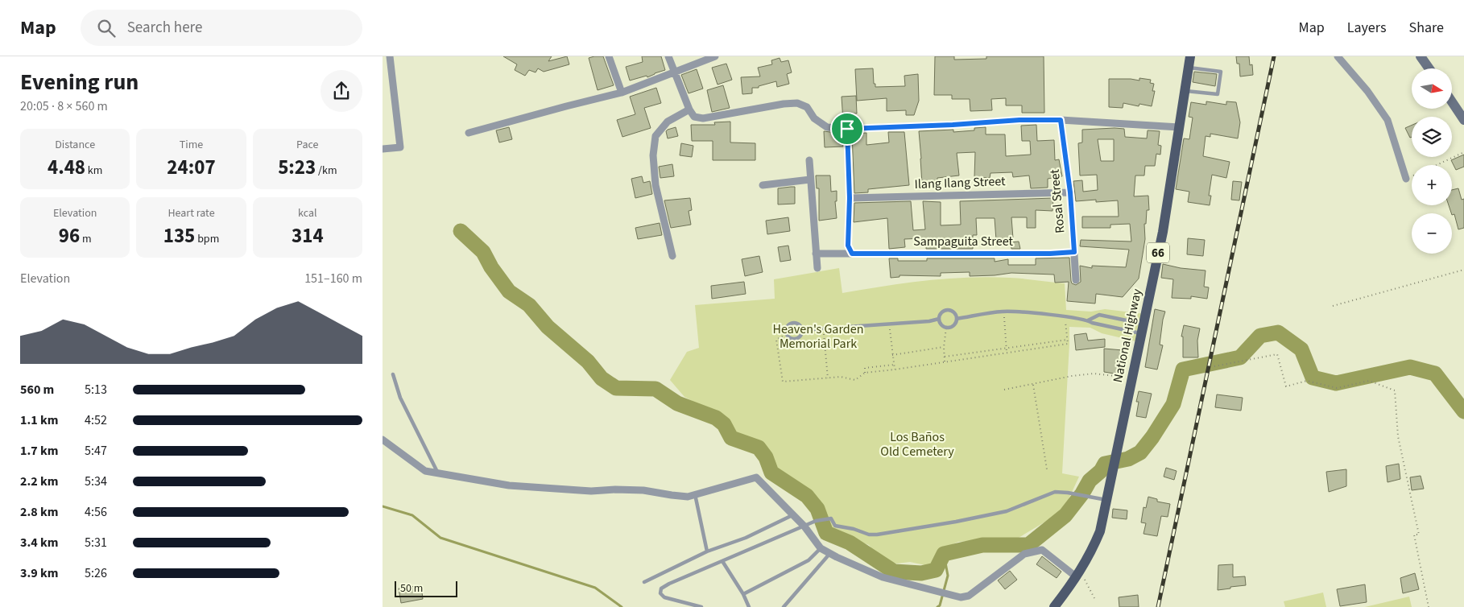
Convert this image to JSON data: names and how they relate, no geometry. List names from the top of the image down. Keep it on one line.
{"streets":{"main road":["66","National Highway"],"street":["Ilang Ilang Street","Rosal Street","Sampaguita Street"]},"crossings":[["Ilang Ilang Street","Rosal Street"],["Rosal Street","Sampaguita Street"]],"parks":["Heaven's Garden Memorial Park","Los Baños Old Cemetery"],"scale_bar":"50 m","north":"right","page":{"header":"Map","search":"Search here","nav":["Map","Layers","Share"],"heading":["Evening run","20:05 · 8 × 560 m"],"map_buttons":["+","−"],"stats":[["Distance","4.48 km"],["Time","24:07"],["Pace","5:23 /km"],["Elevation","96 m"],["Heart rate","135 bpm"],["kcal","314"]],"chart":["Elevation","151–160 m"],"list":[{"name":"560 m","note":"5:13"},{"name":"1.1 km","note":"4:52"},{"name":"1.7 km","note":"5:47"},{"name":"2.2 km","note":"5:34"},{"name":"2.8 km","note":"4:56"},{"name":"3.4 km","note":"5:31"},{"name":"3.9 km","note":"5:26"}],"scale":"50 m"}}
